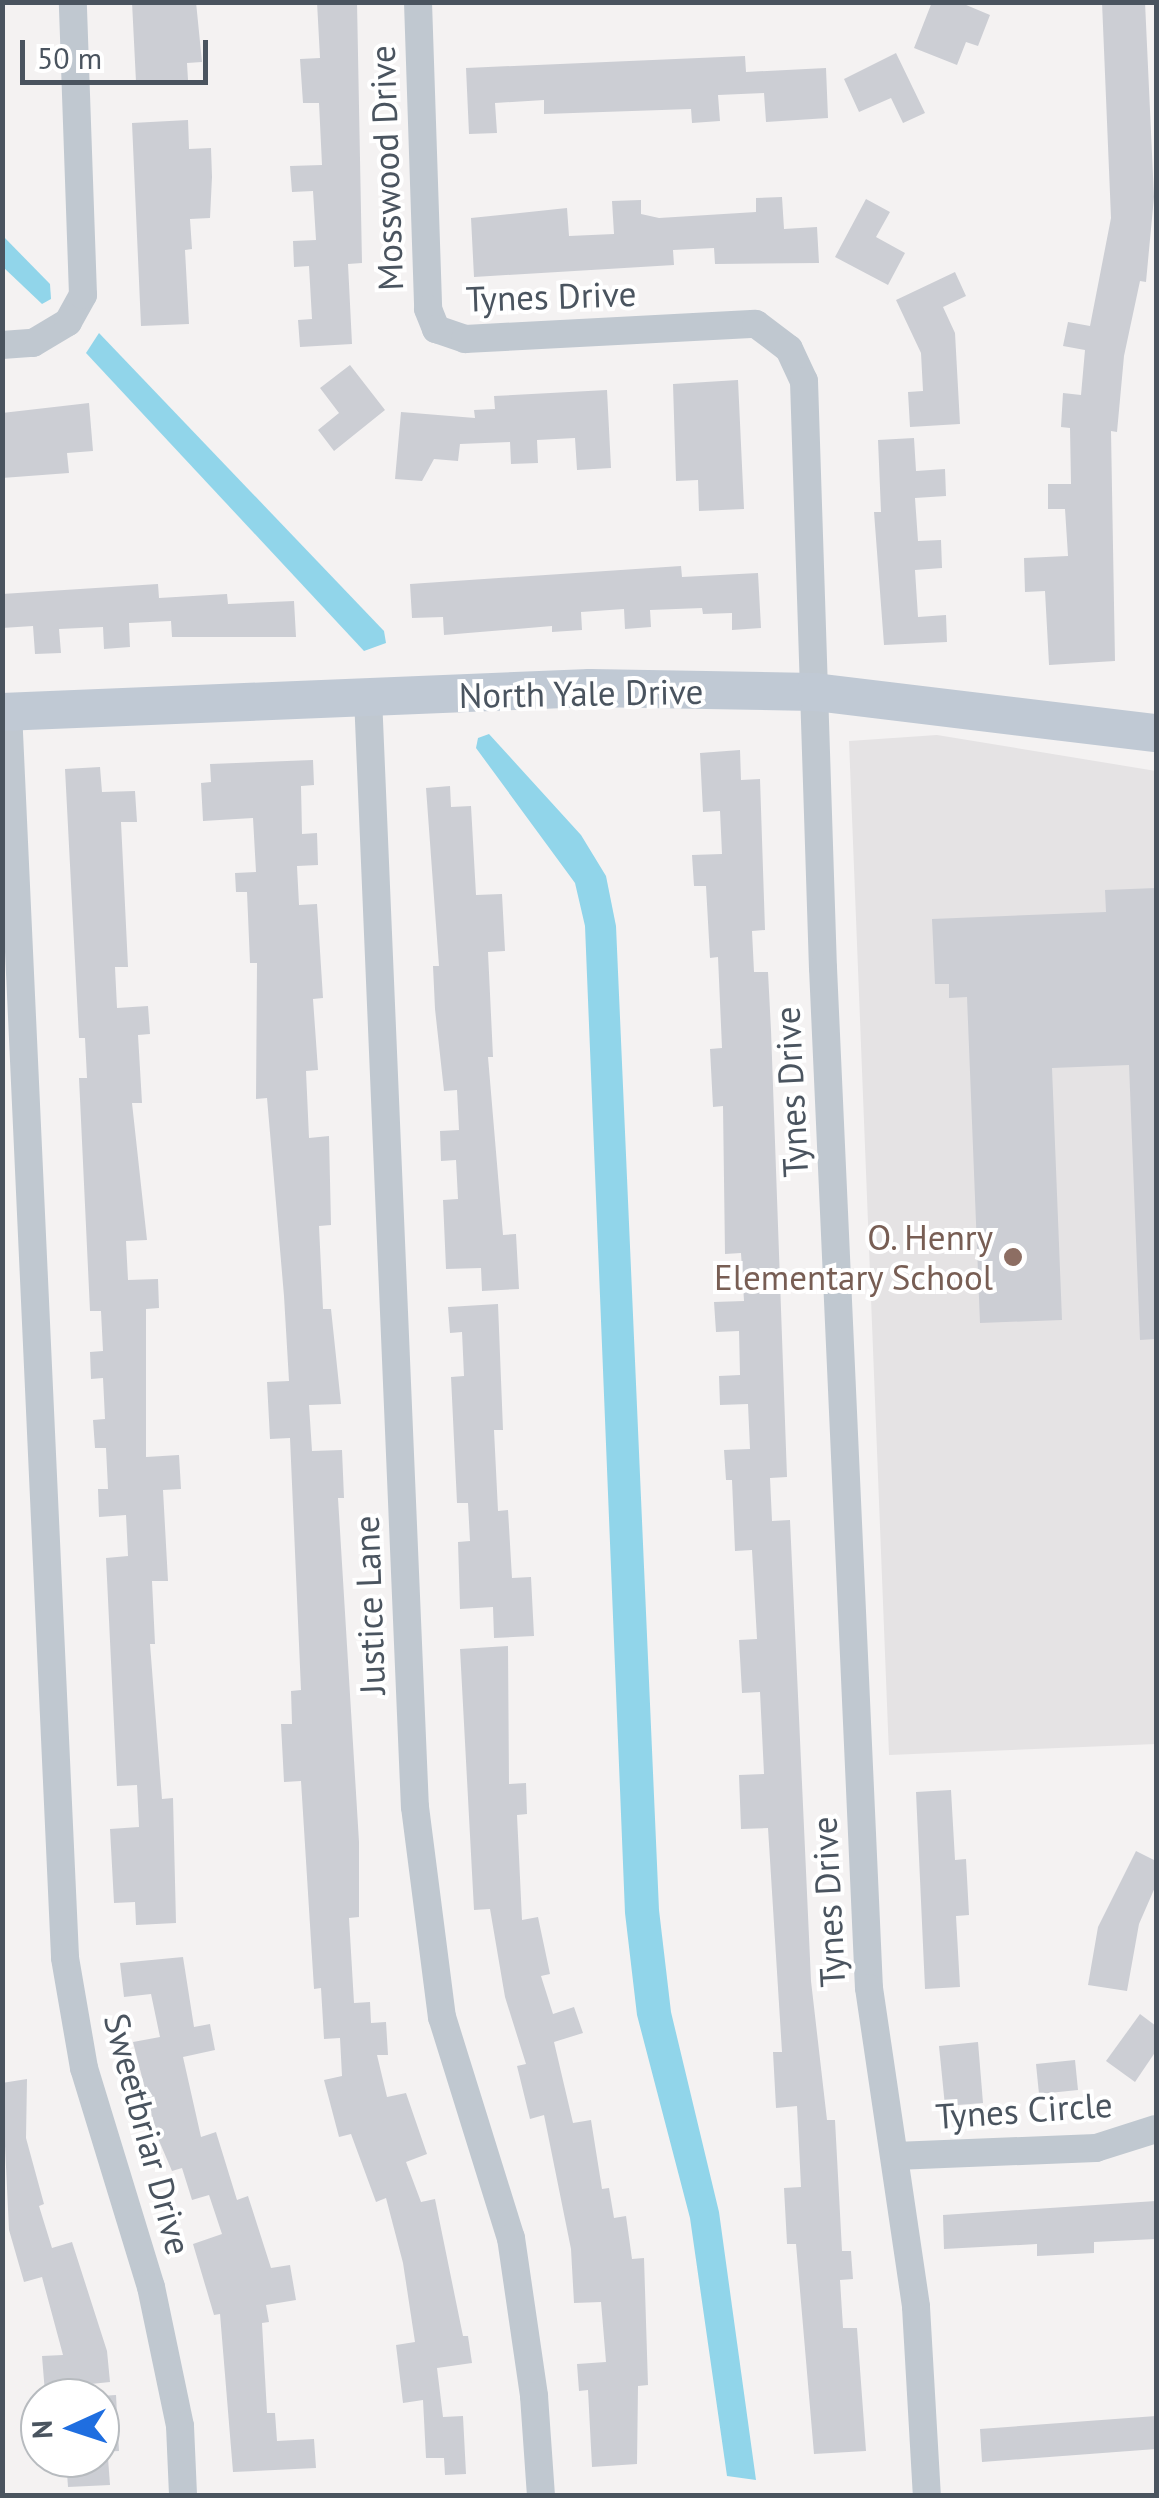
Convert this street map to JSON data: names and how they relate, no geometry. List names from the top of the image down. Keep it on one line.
{"streets":{"street":["Mosswood Drive","Tynes Drive","North Yale Drive","Justice Lane","Tynes Circle","Sweetbriar Drive"]},"crossings":[["Mosswood Drive","Tynes Drive"],["Tynes Drive","North Yale Drive"],["Tynes Drive","Tynes Circle"],["North Yale Drive","Justice Lane"],["North Yale Drive","Sweetbriar Drive"]],"places":["O. Henry Elementary School"],"scale_bar":"50 m","north":"left"}
